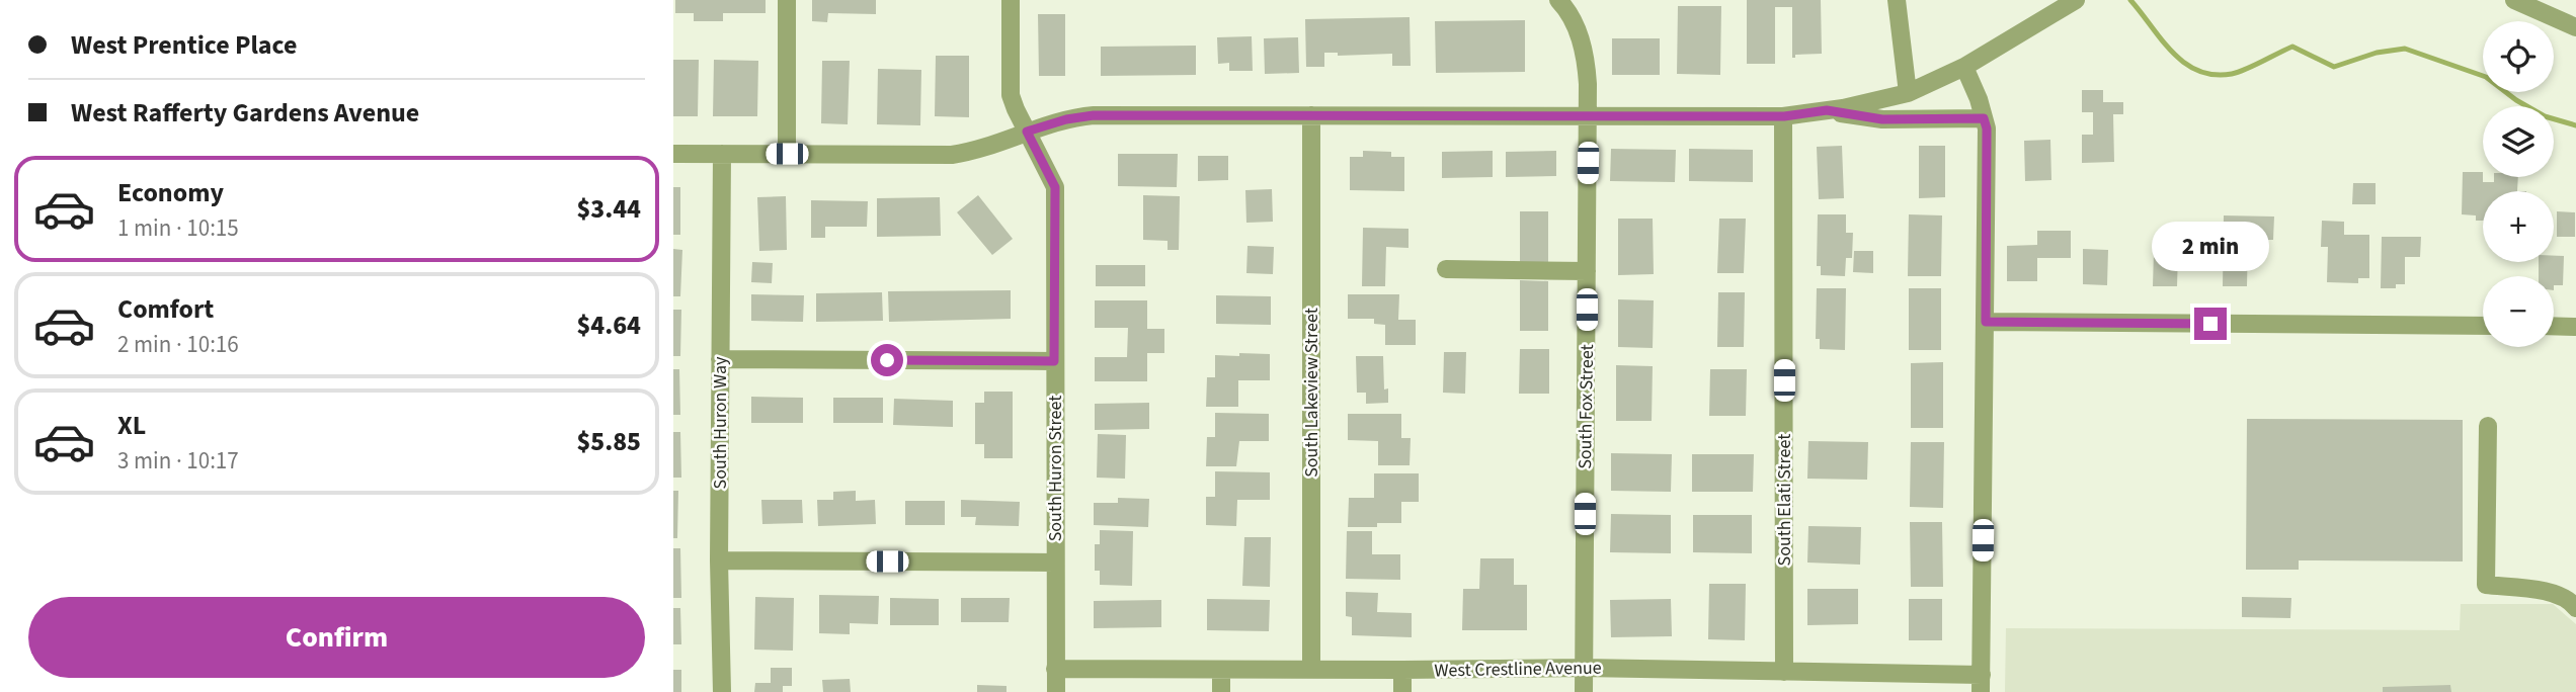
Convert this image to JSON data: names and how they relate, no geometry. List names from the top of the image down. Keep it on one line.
{"streets":{"street":["South Lakeview Street","South Fox Street","South Huron Way","South Huron Street","South Elati Street","West Crestline Avenue"]},"crossings":[["South Lakeview Street","West Crestline Avenue"],["South Fox Street","West Crestline Avenue"],["South Huron Street","West Crestline Avenue"],["South Elati Street","West Crestline Avenue"]],"page":{"banner":["West Prentice Place","West Rafferty Gardens Avenue"],"map_buttons":["+","−"],"list":[{"name":"Economy","note":"1 min · 10:15","value":"$3.44"},{"name":"Comfort","note":"2 min · 10:16","value":"$4.64"},{"name":"XL","note":"3 min · 10:17","value":"$5.85"}],"bubble":"2 min","buttons":"Confirm"}}
